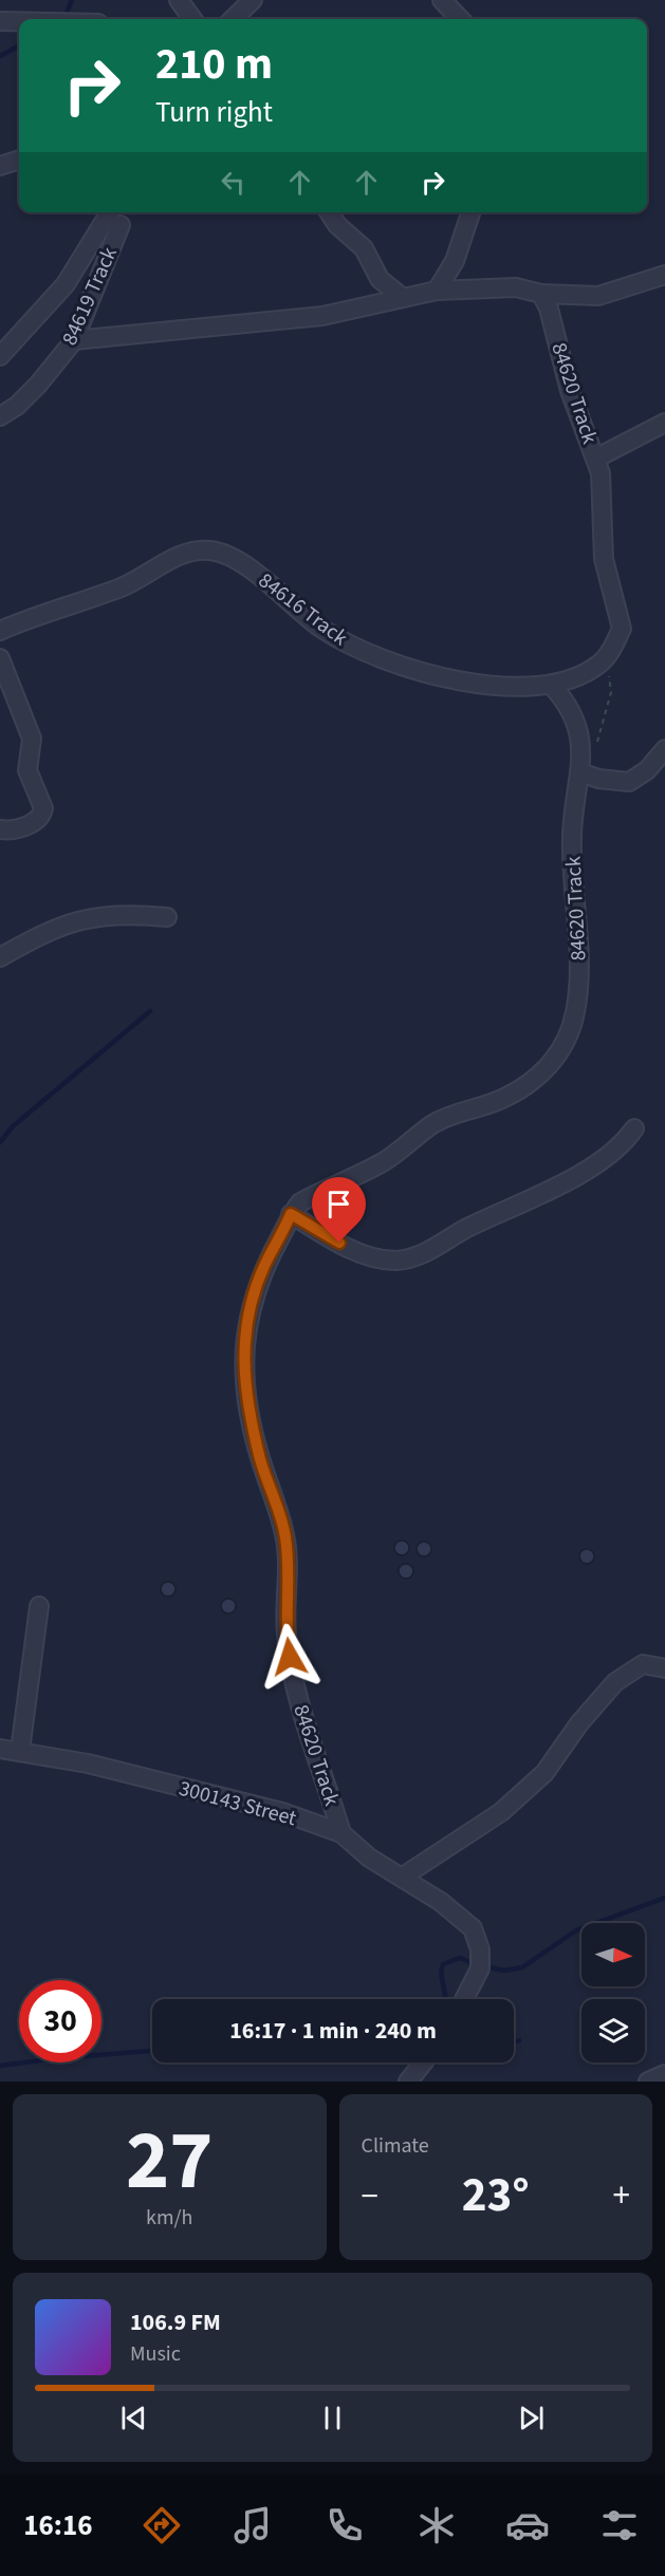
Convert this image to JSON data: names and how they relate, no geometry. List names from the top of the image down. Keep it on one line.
{"streets":{"street":["84619 Track","84620 Track","84616 Track","300143 Street"]},"crossings":[["84620 Track","84616 Track"],["84620 Track","300143 Street"]],"north":"right","page":{"turn":["210 m","Turn right"],"limit":"30","trip":"16:17 · 1 min · 240 m","tile":[["27","km/h"],"Climate"],"heat":["−","23°","+"],"song":["106.9 FM","Music"],"tabs":"16:16"}}
